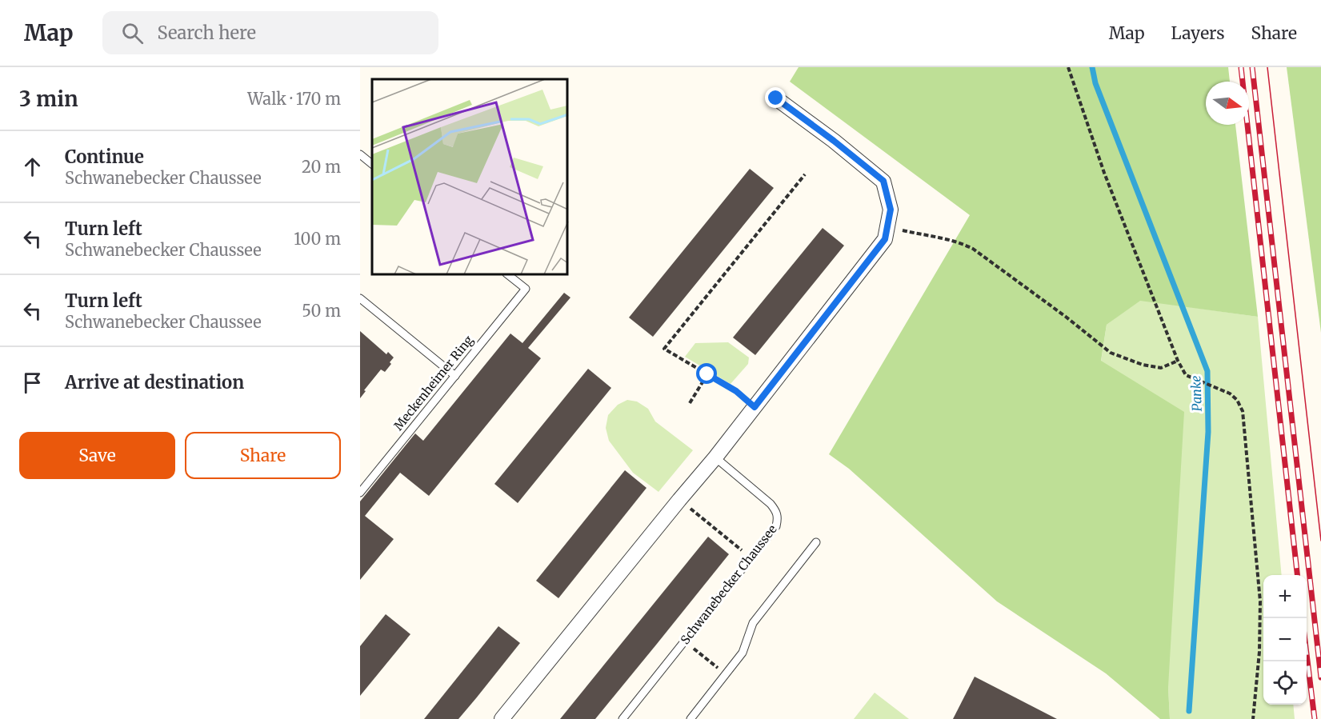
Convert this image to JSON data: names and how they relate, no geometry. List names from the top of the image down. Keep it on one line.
{"streets":{"lane":["Meckenheimer Ring","Schwanebecker Chaussee"]},"water":["Panke"],"north":"right","page":{"header":"Map","search":"Search here","nav":["Map","Layers","Share"],"heading":["3 min","Walk · 170 m"],"list":[["Continue","Schwanebecker Chaussee","20 m"],["Turn left","Schwanebecker Chaussee","100 m"],["Turn left","Schwanebecker Chaussee","50 m"],"Arrive at destination"],"buttons":["Save","Share"],"map_buttons":["+","−"]}}
